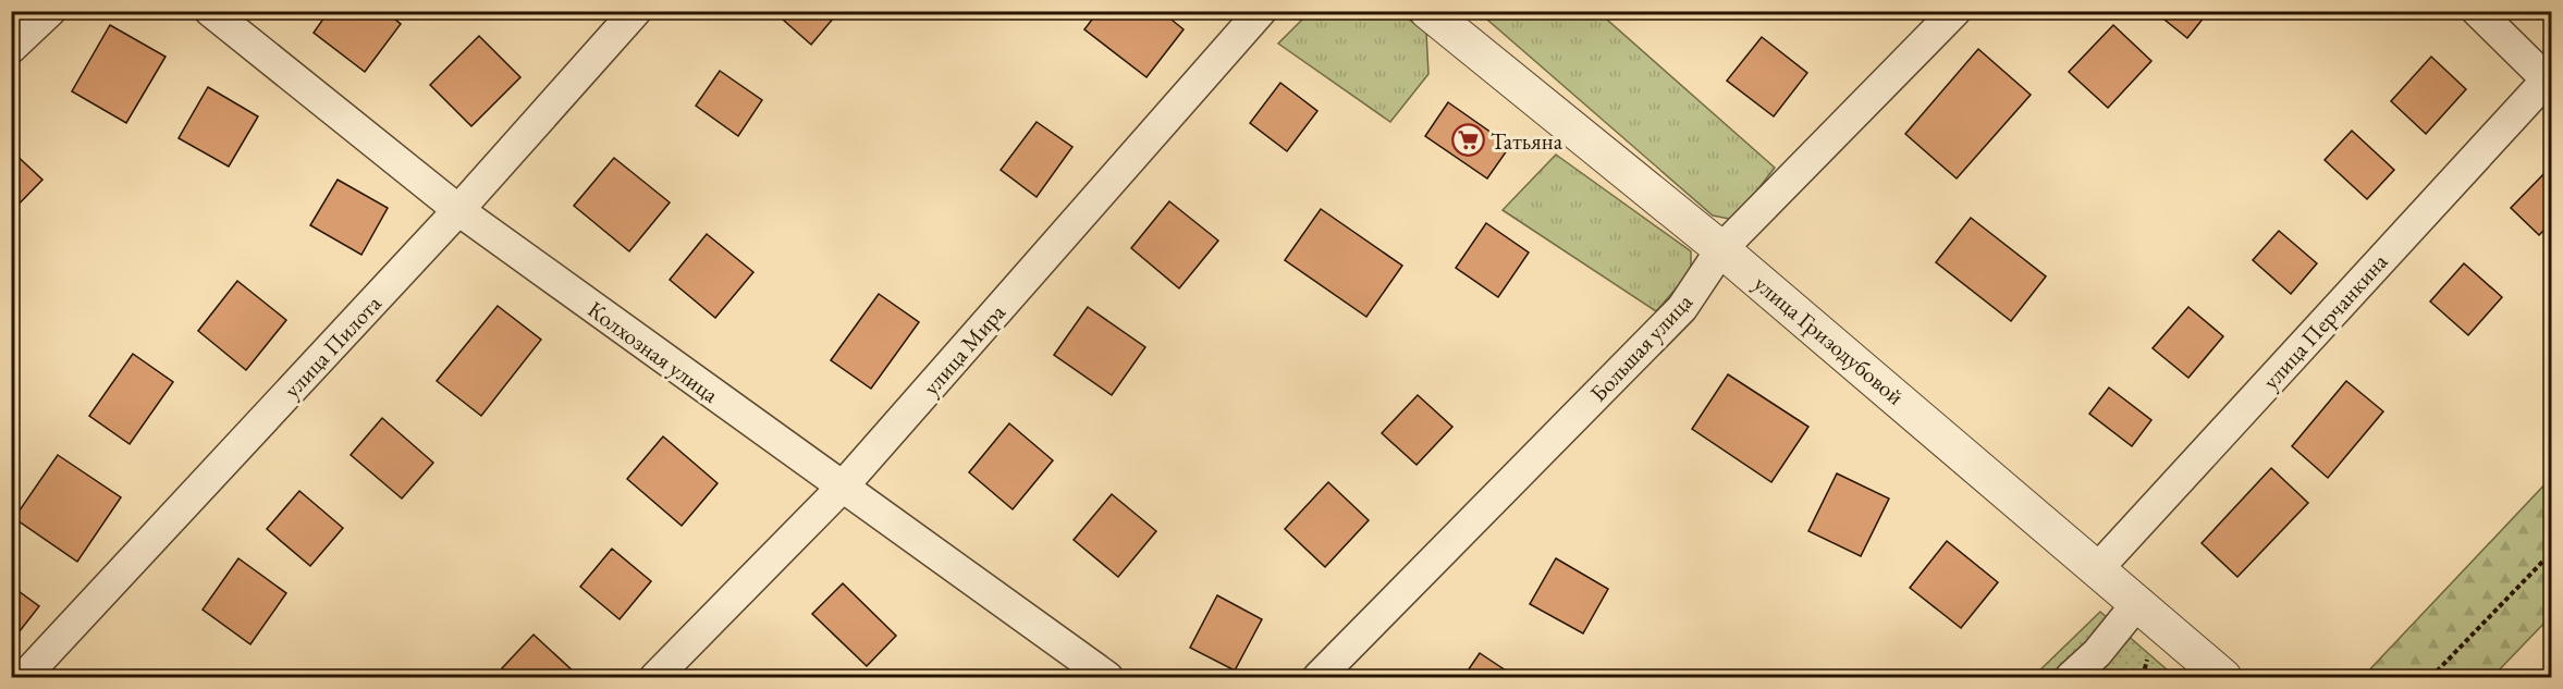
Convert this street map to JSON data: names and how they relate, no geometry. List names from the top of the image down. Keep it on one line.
{"streets":{"street":["улица Перчанкина","улица Гризодубовой","улица Пилота","Большая улица","улица Мира","Колхозная улица"]},"crossings":[["улица Перчанкина","улица Гризодубовой"],["улица Гризодубовой","Большая улица"],["улица Пилота","Колхозная улица"],["улица Мира","Колхозная улица"]],"places":{"supermarket":["Татьяна"]}}
